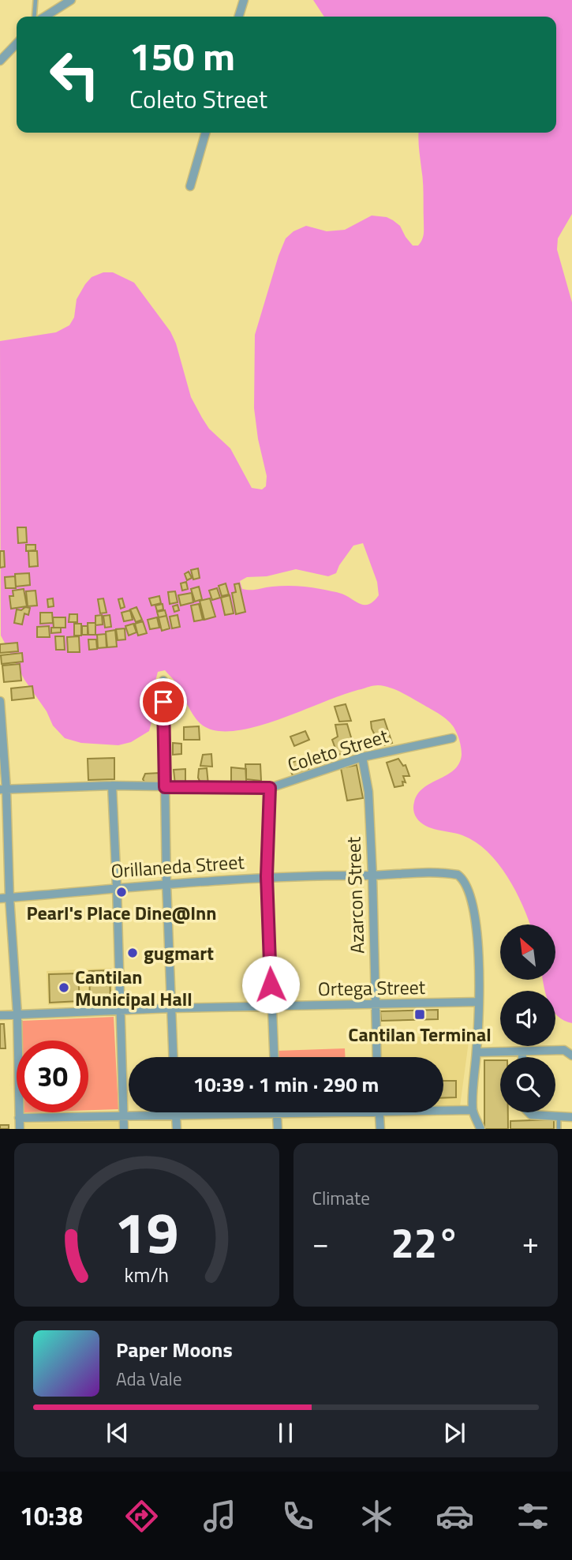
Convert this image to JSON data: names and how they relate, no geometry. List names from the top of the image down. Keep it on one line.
{"streets":{"street":["Coleto Street","Orillaneda Street","Azarcon Street","Ortega Street"]},"crossings":[["Coleto Street","Azarcon Street"],["Orillaneda Street","Azarcon Street"],["Orillaneda Street","Ortega Street"],["Azarcon Street","Ortega Street"]],"places":{"other":["Pearl's Place Dine@Inn","gugmart","Cantilan Municipal Hall"],"transit":["Cantilan Terminal"]},"north":"top left","page":{"turn":["150 m","Coleto Street"],"limit":"30","trip":"10:39 · 1 min · 290 m","tile":"Climate","heat":["−","22°","+"],"song":["Paper Moons","Ada Vale"],"tabs":"10:38","gauge":["19","km/h"]}}
